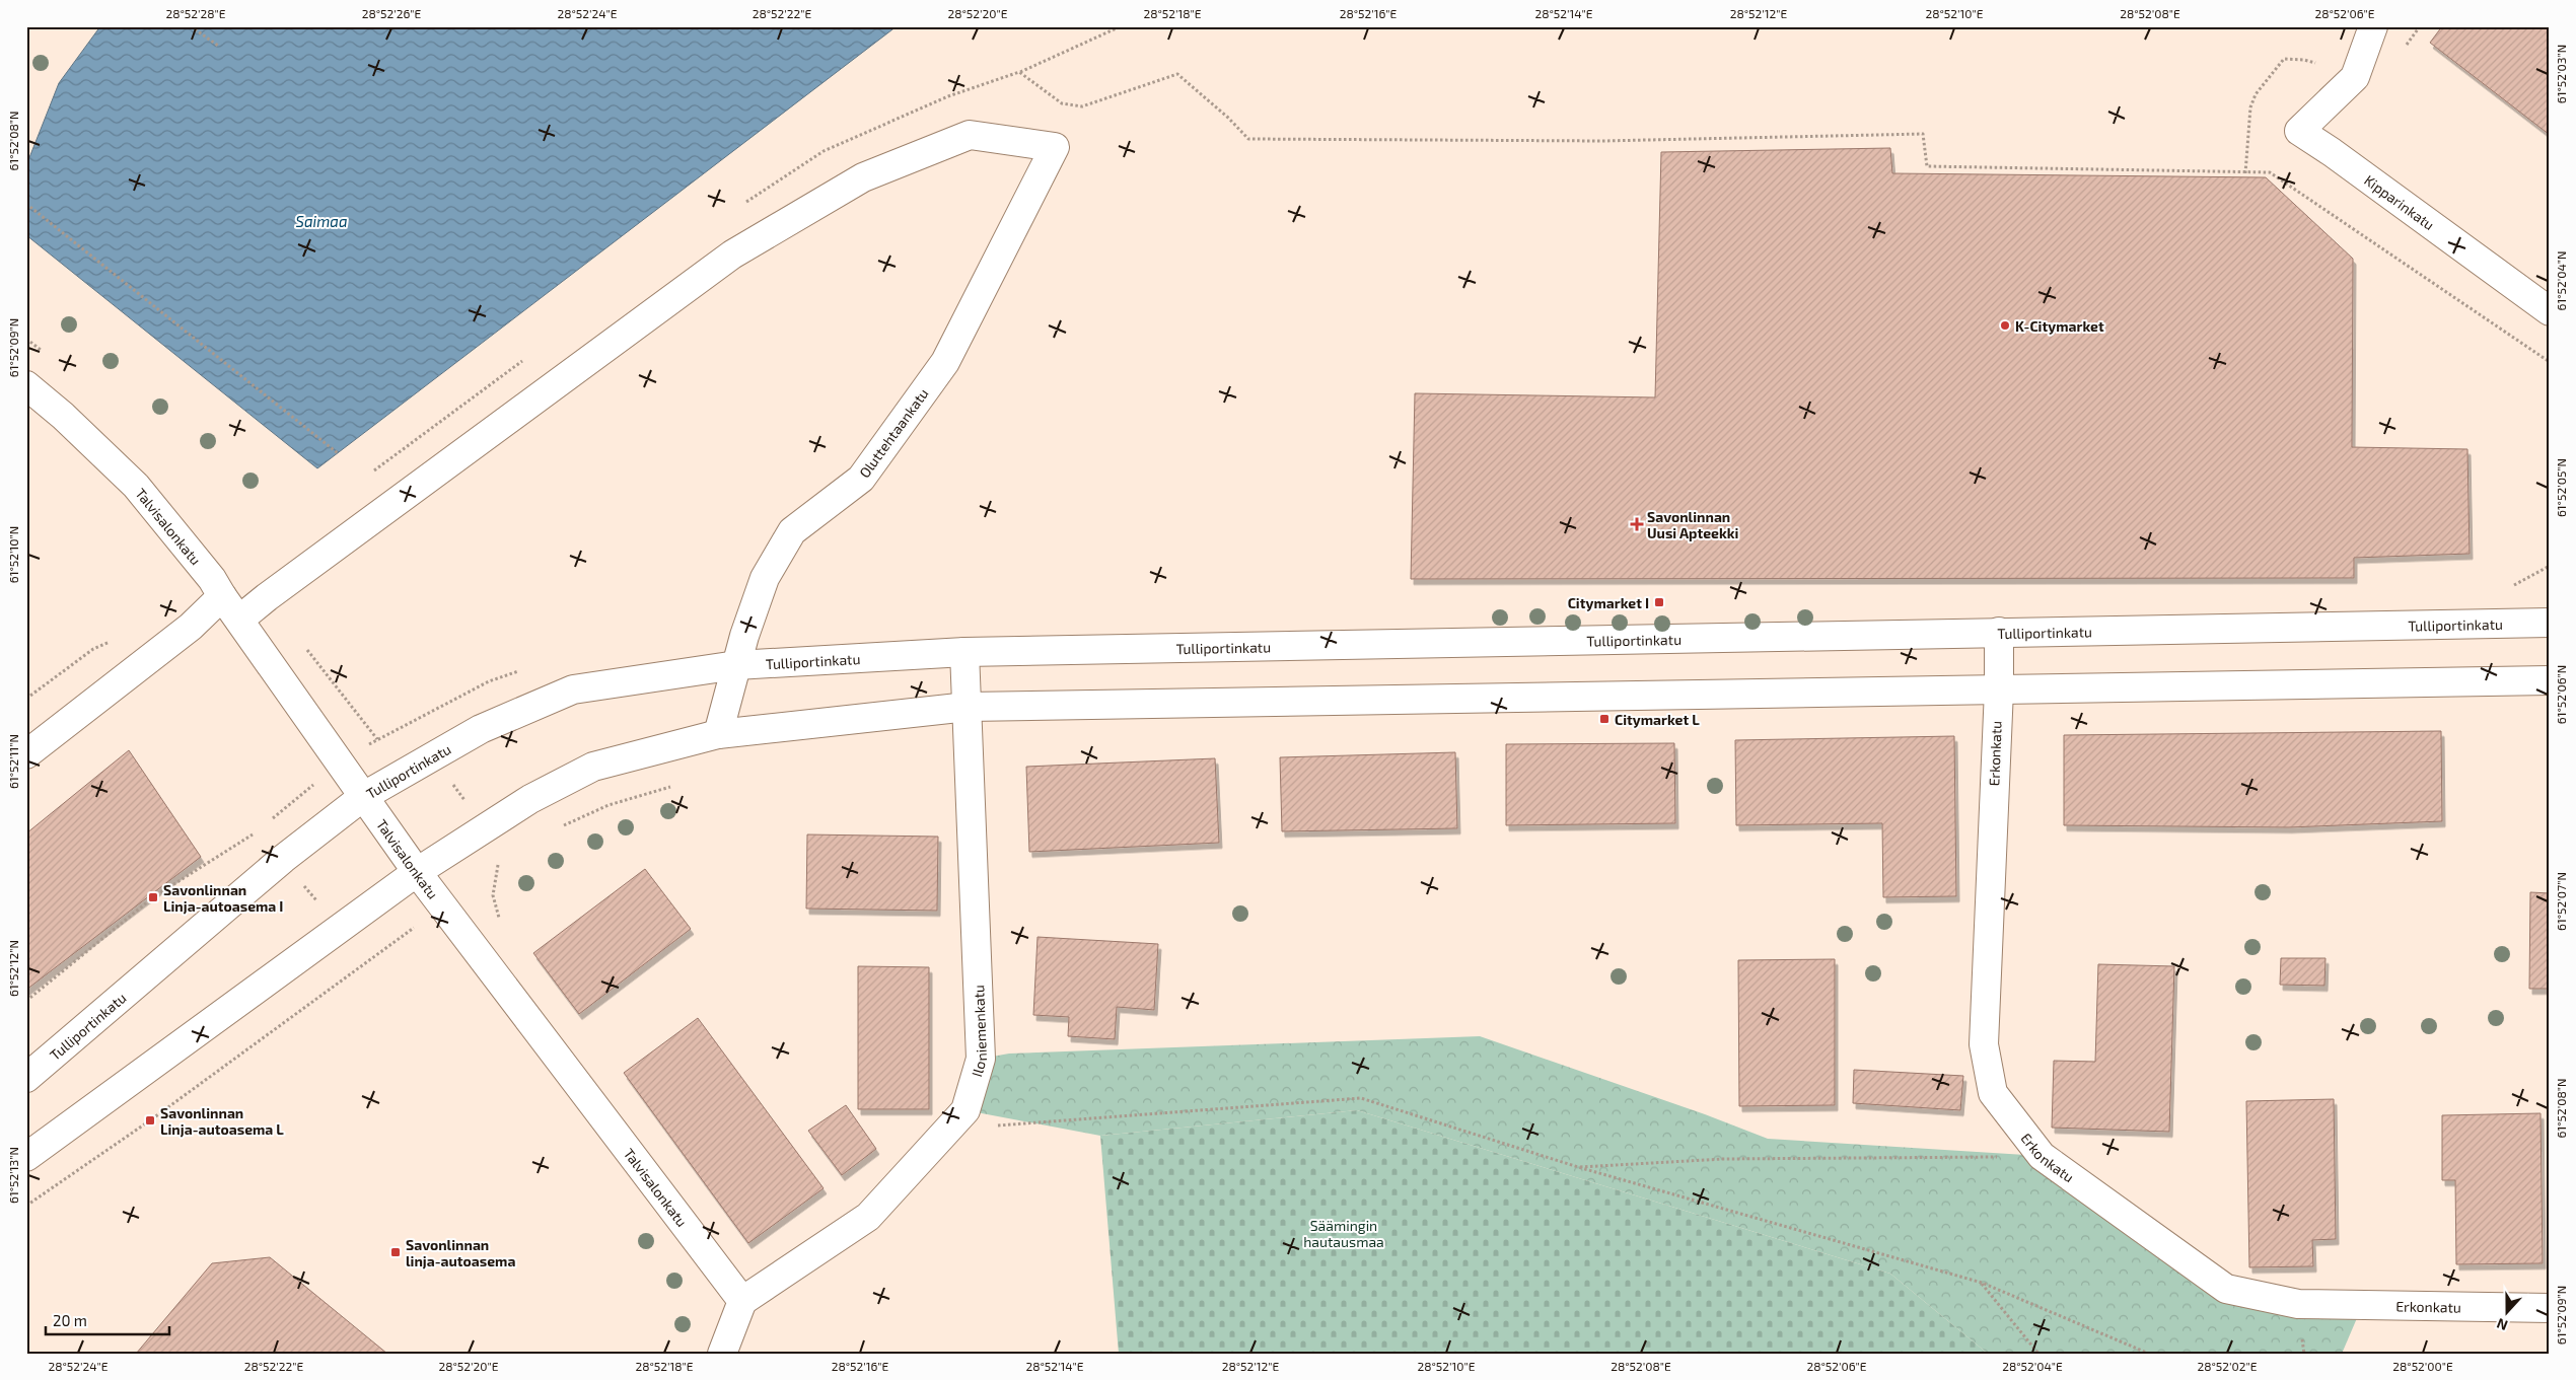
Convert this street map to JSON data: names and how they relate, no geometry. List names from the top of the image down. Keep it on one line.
{"streets":{"main road":["Kipparinkatu","Oluttehtaankatu","Talvisalonkatu","Tulliportinkatu","Erkonkatu","Iloniemenkatu"]},"crossings":[["Oluttehtaankatu","Talvisalonkatu"],["Oluttehtaankatu","Tulliportinkatu"],["Talvisalonkatu","Tulliportinkatu"],["Talvisalonkatu","Iloniemenkatu"],["Tulliportinkatu","Erkonkatu"],["Tulliportinkatu","Iloniemenkatu"]],"water":["Saimaa"],"parks":["Säämingin hautausmaa"],"places":{"other":["K-Citymarket"],"health":["Savonlinnan Uusi Apteekki"],"transit":["Citymarket I","Citymarket L","Savonlinnan Linja-autoasema I","Savonlinnan Linja-autoasema L","Savonlinnan linja-autoasema"]},"scale_bar":"20 m","north":"bottom","coordinates":["28°52'28\"E","28°52'26\"E","28°52'24\"E","28°52'22\"E","28°52'20\"E","28°52'18\"E","28°52'16\"E","28°52'14\"E","28°52'12\"E","28°52'10\"E","28°52'08\"E","28°52'06\"E","61°52'03\"N","61°52'08\"N","61°52'04\"N","61°52'09\"N","61°52'05\"N","61°52'10\"N","61°52'06\"N","61°52'11\"N","61°52'07\"N","61°52'12\"N","61°52'13\"N","28°52'04\"E","28°52'02\"E","28°52'00\"E"]}
